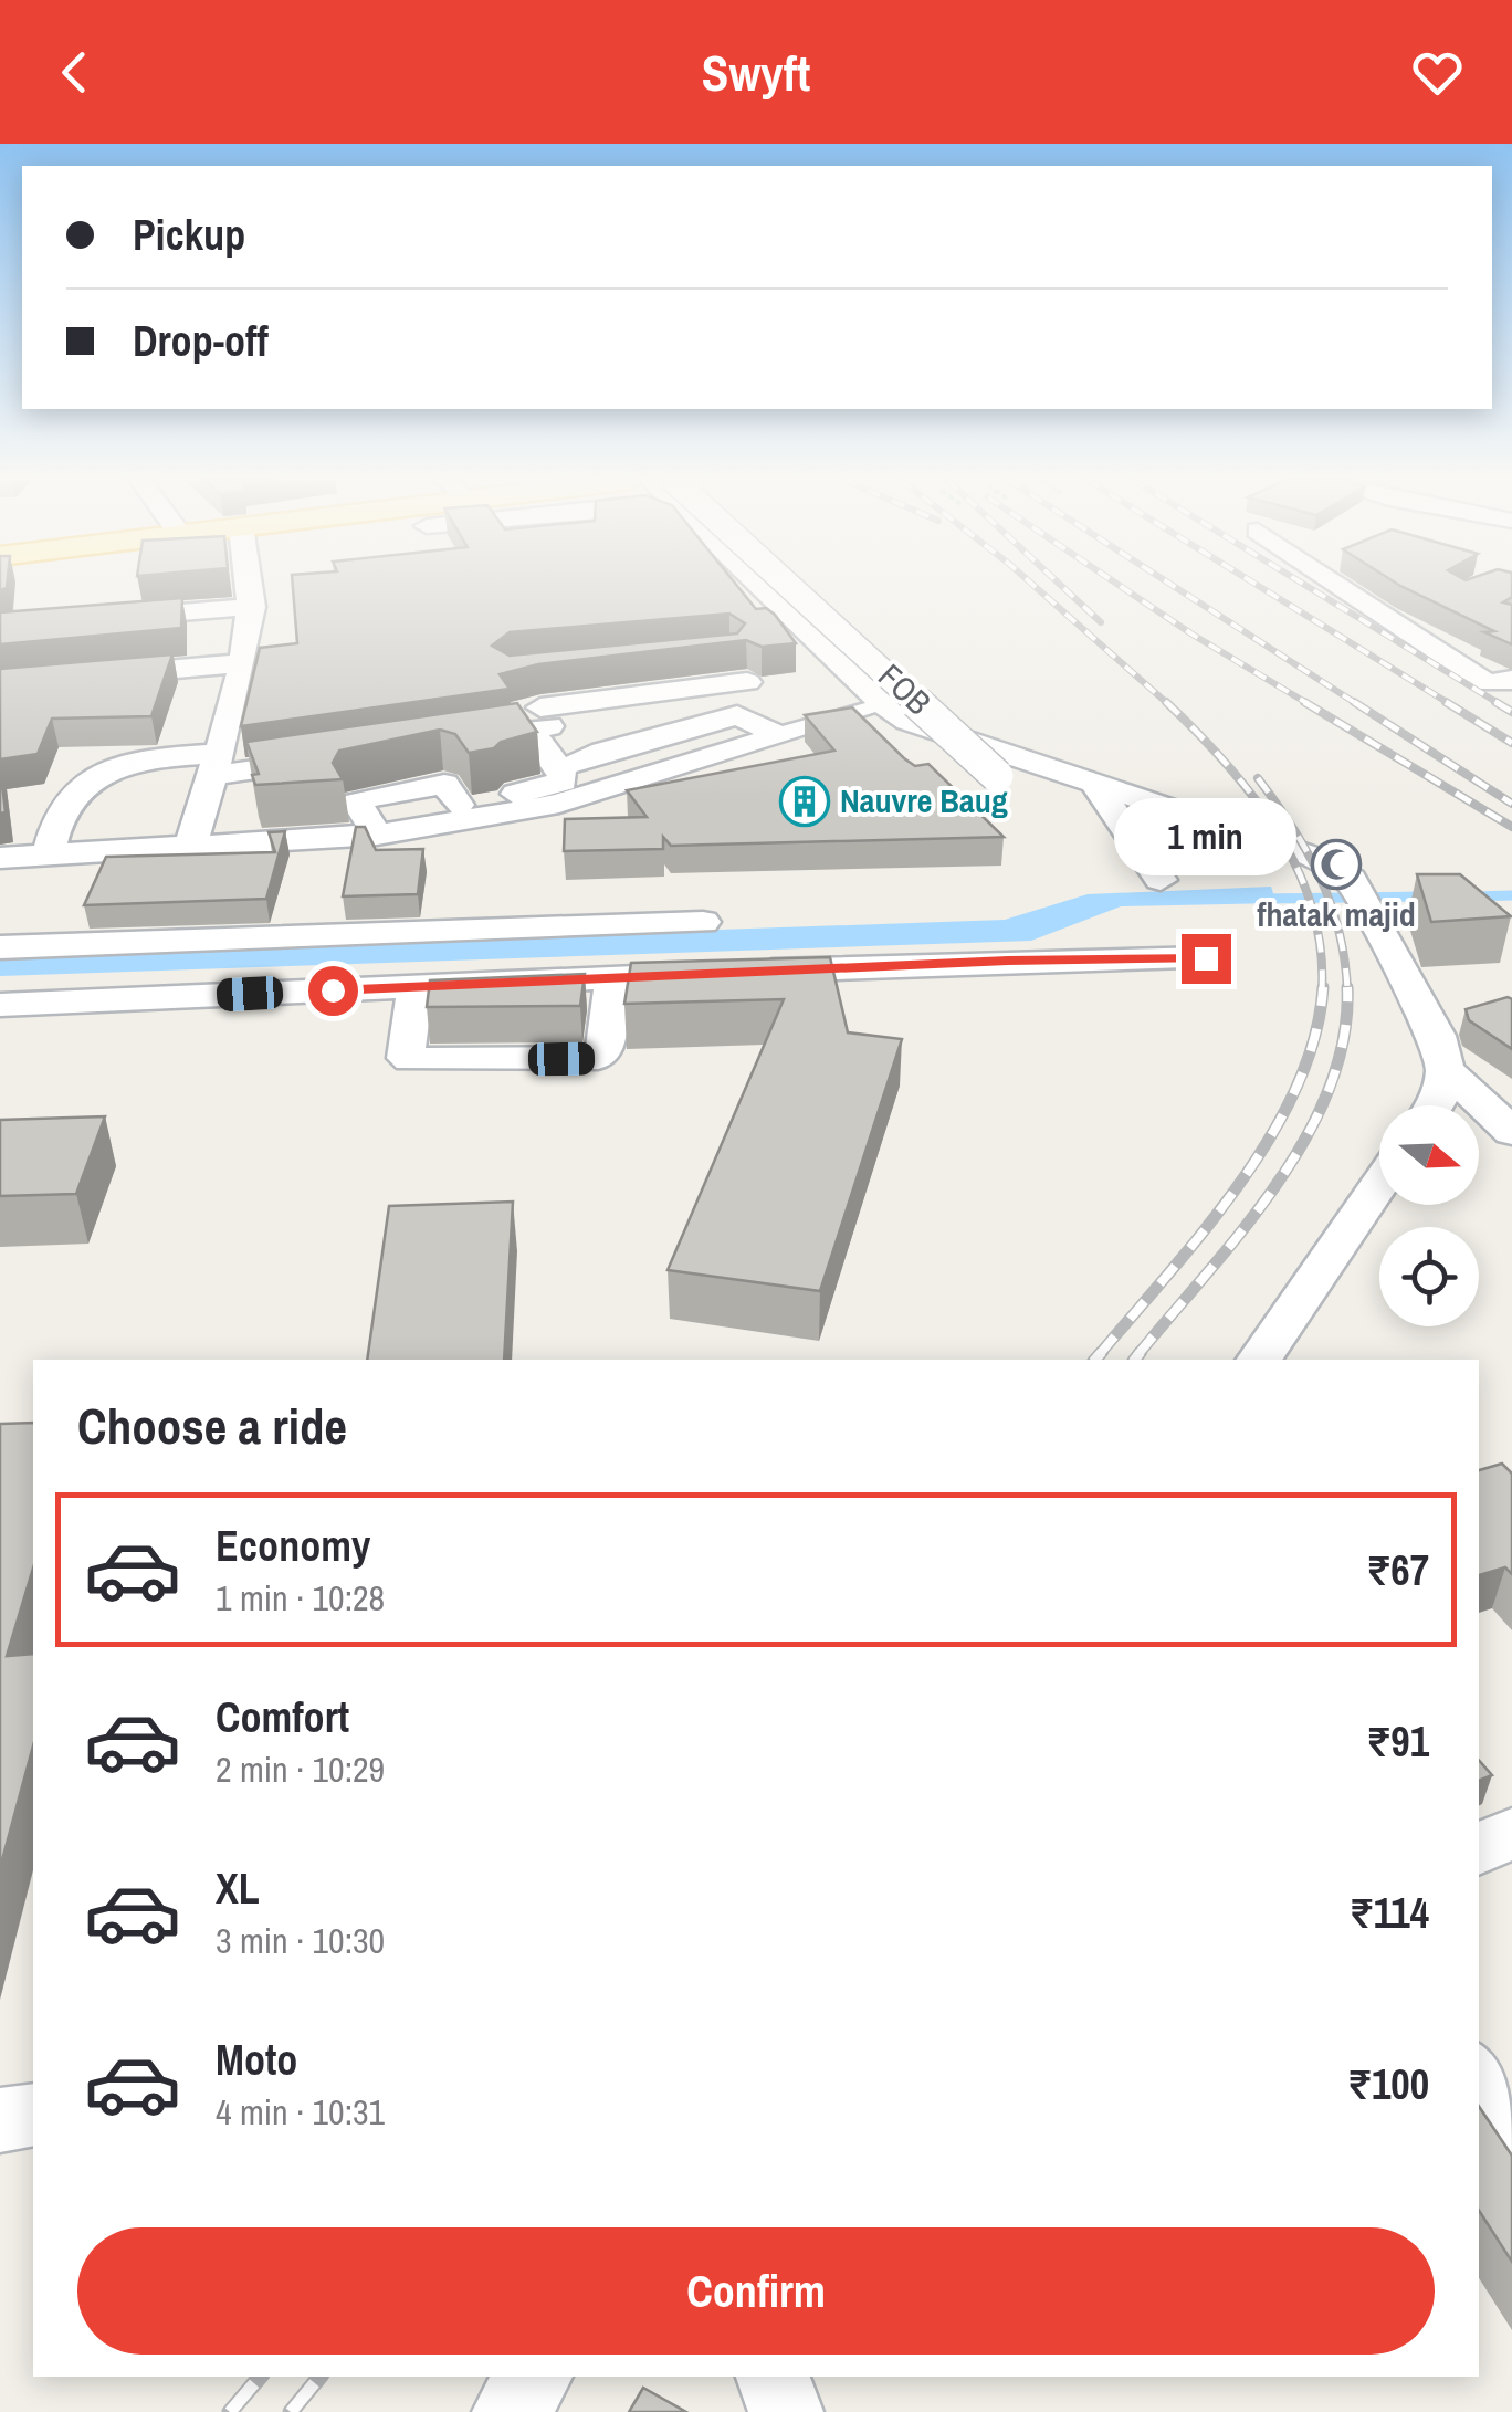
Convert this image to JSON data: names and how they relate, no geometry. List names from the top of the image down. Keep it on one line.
{"streets":{"street":["FOB"]},"places":{"building":["Nauvre Baug"],"mosque":["fhatak majid"]},"north":"right","page":{"header":"Swyft","banner":["Pickup","Drop-off"],"bubble":"1 min","heading":"Choose a ride","list":[{"name":"Economy","note":"1 min · 10:28","value":"₹67"},{"name":"Comfort","note":"2 min · 10:29","value":"₹91"},{"name":"XL","note":"3 min · 10:30","value":"₹114"},{"name":"Moto","note":"4 min · 10:31","value":"₹100"}],"buttons":"Confirm"}}
